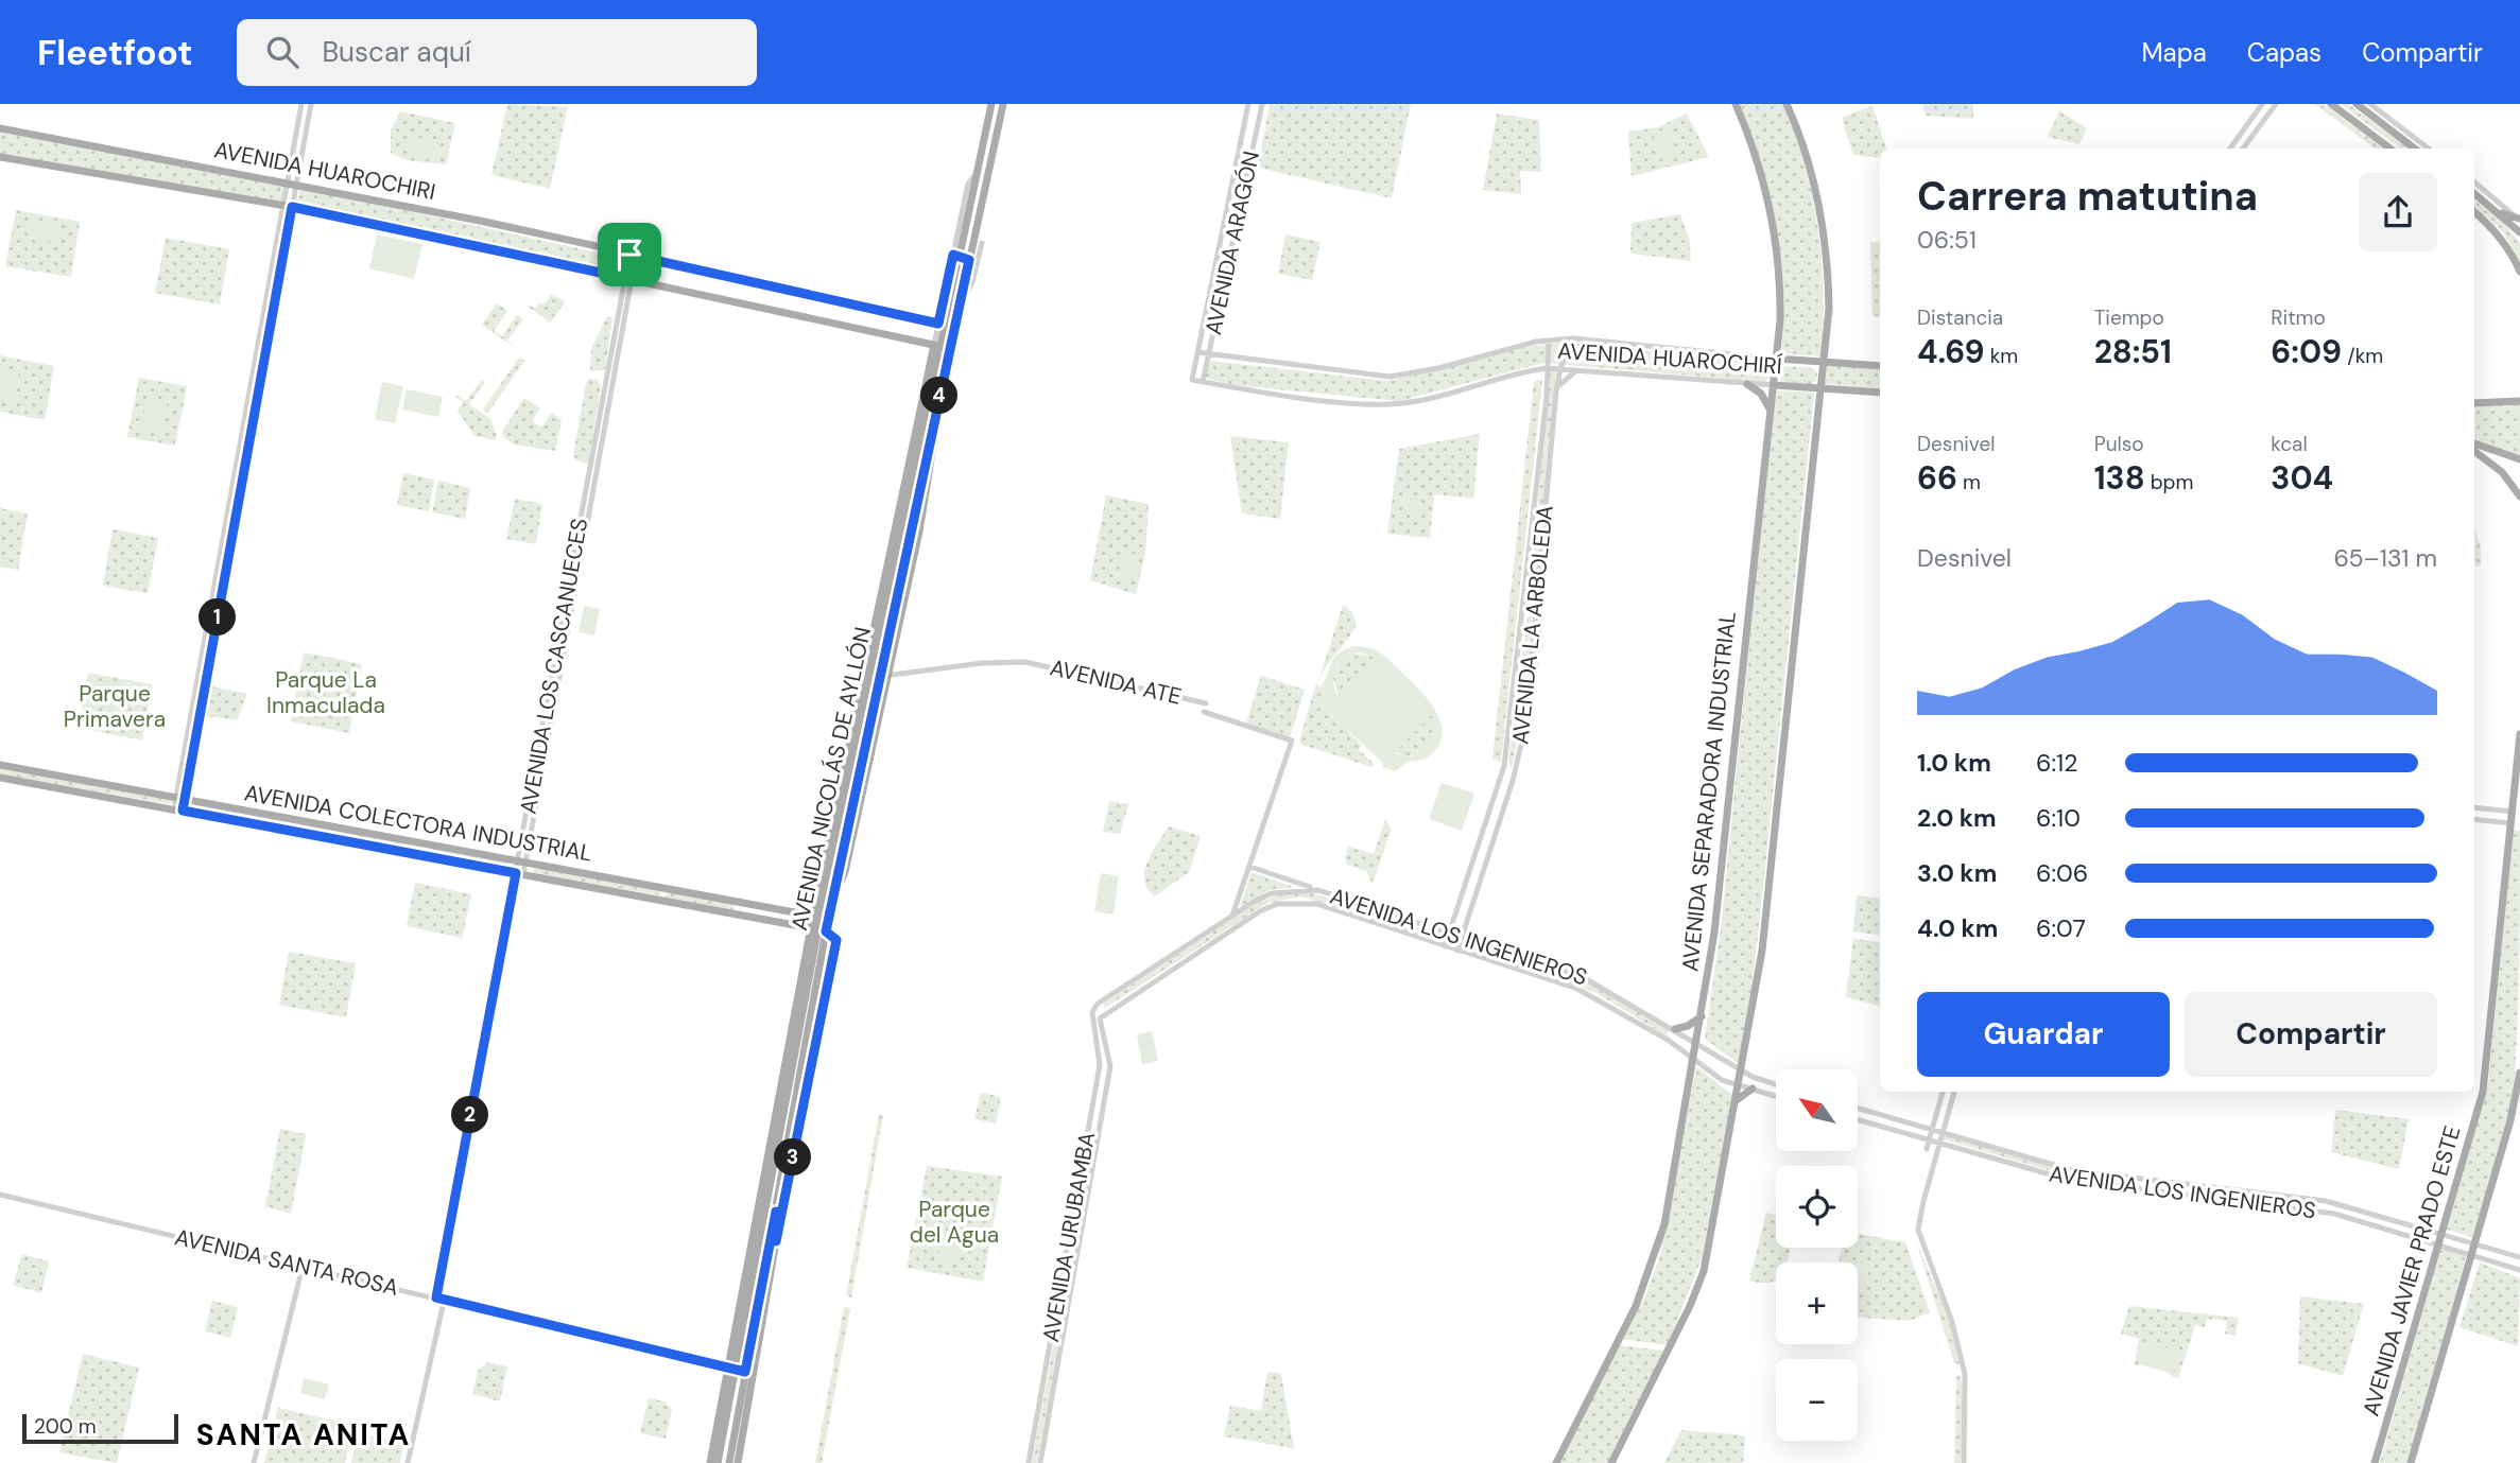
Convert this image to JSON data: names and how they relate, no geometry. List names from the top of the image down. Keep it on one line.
{"streets":{"main road":["AVENIDA HUAROCHIRI","AVENIDA HUAROCHIRÍ","AVENIDA NICOLÁS DE AYLLÓN","AVENIDA SEPARADORA INDUSTRIAL","AVENIDA COLECTORA INDUSTRIAL","AVENIDA JAVIER PRADO ESTE"],"street":["AVENIDA ARAGÓN","AVENIDA LA ARBOLEDA","AVENIDA LOS CASCANUECES","AVENIDA ATE","AVENIDA LOS INGENIEROS","AVENIDA URUBAMBA","AVENIDA SANTA ROSA"]},"crossings":[["AVENIDA HUAROCHIRI","AVENIDA LOS CASCANUECES"],["AVENIDA ARAGÓN","AVENIDA HUAROCHIRÍ"],["AVENIDA HUAROCHIRÍ","AVENIDA LA ARBOLEDA"],["AVENIDA HUAROCHIRÍ","AVENIDA SEPARADORA INDUSTRIAL"],["AVENIDA LA ARBOLEDA","AVENIDA LOS INGENIEROS"],["AVENIDA LOS CASCANUECES","AVENIDA COLECTORA INDUSTRIAL"],["AVENIDA LOS CASCANUECES","AVENIDA SANTA ROSA"],["AVENIDA ATE","AVENIDA NICOLÁS DE AYLLÓN"],["AVENIDA NICOLÁS DE AYLLÓN","AVENIDA COLECTORA INDUSTRIAL"],["AVENIDA NICOLÁS DE AYLLÓN","AVENIDA SANTA ROSA"],["AVENIDA SEPARADORA INDUSTRIAL","AVENIDA LOS INGENIEROS"],["AVENIDA LOS INGENIEROS","AVENIDA URUBAMBA"],["AVENIDA LOS INGENIEROS","AVENIDA JAVIER PRADO ESTE"]],"districts":["SANTA ANITA"],"parks":["Parque La Inmaculada","Parque Primavera","Parque del Agua"],"scale_bar":"200 m","north":"top left","page":{"header":"Fleetfoot","search":"Buscar aquí","nav":["Mapa","Capas","Compartir"],"heading":["Carrera matutina","06:51"],"stats":[["Distancia","4.69 km"],["Tiempo","28:51"],["Ritmo","6:09 /km"],["Desnivel","66 m"],["Pulso","138 bpm"],["kcal","304"]],"pins":["4","1","2","3"],"chart":["Desnivel","65–131 m"],"list":[{"name":"1.0 km","note":"6:12"},{"name":"2.0 km","note":"6:10"},{"name":"3.0 km","note":"6:06"},{"name":"4.0 km","note":"6:07"}],"buttons":["Guardar","Compartir"],"map_buttons":["+","−"],"scale":"200 m"}}
